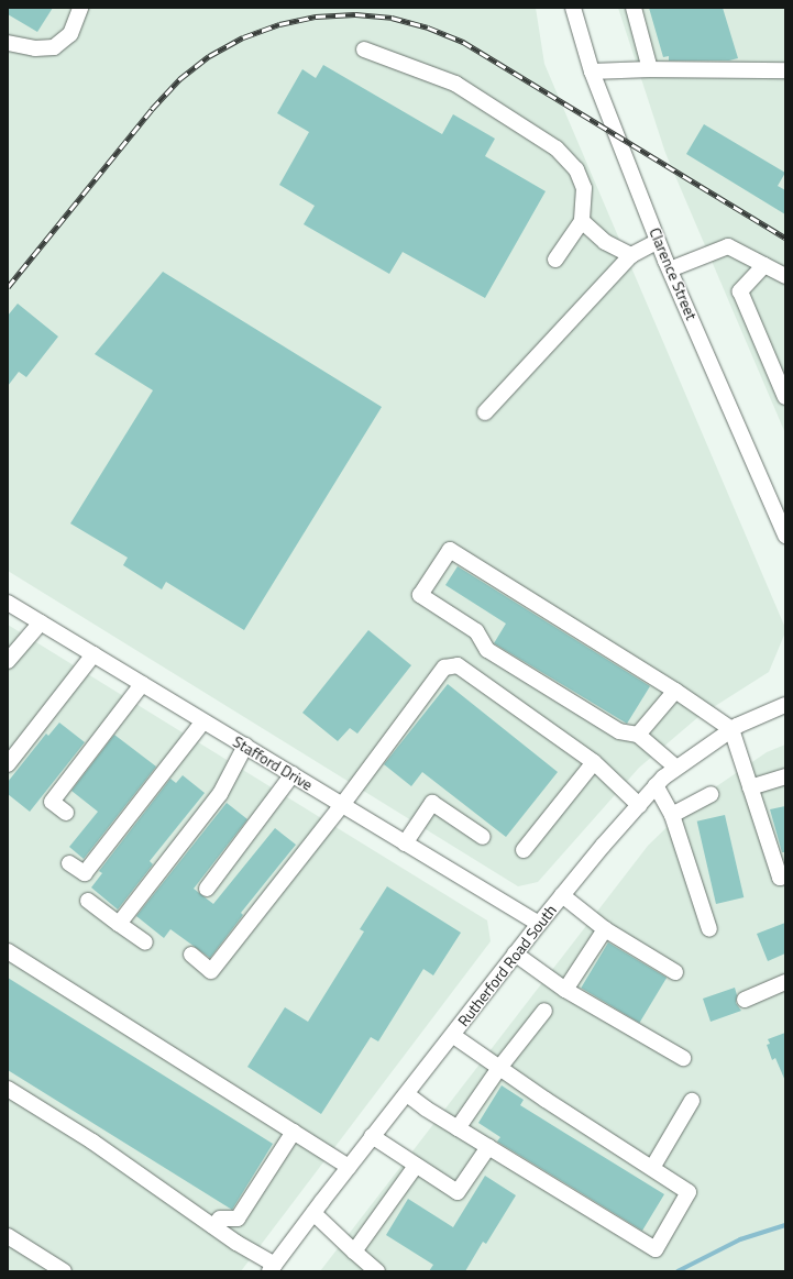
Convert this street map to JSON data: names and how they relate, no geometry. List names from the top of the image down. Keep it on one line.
{"streets":{"street":["Clarence Street","Stafford Drive","Rutherford Road South"]},"crossings":[["Stafford Drive","Rutherford Road South"]]}
